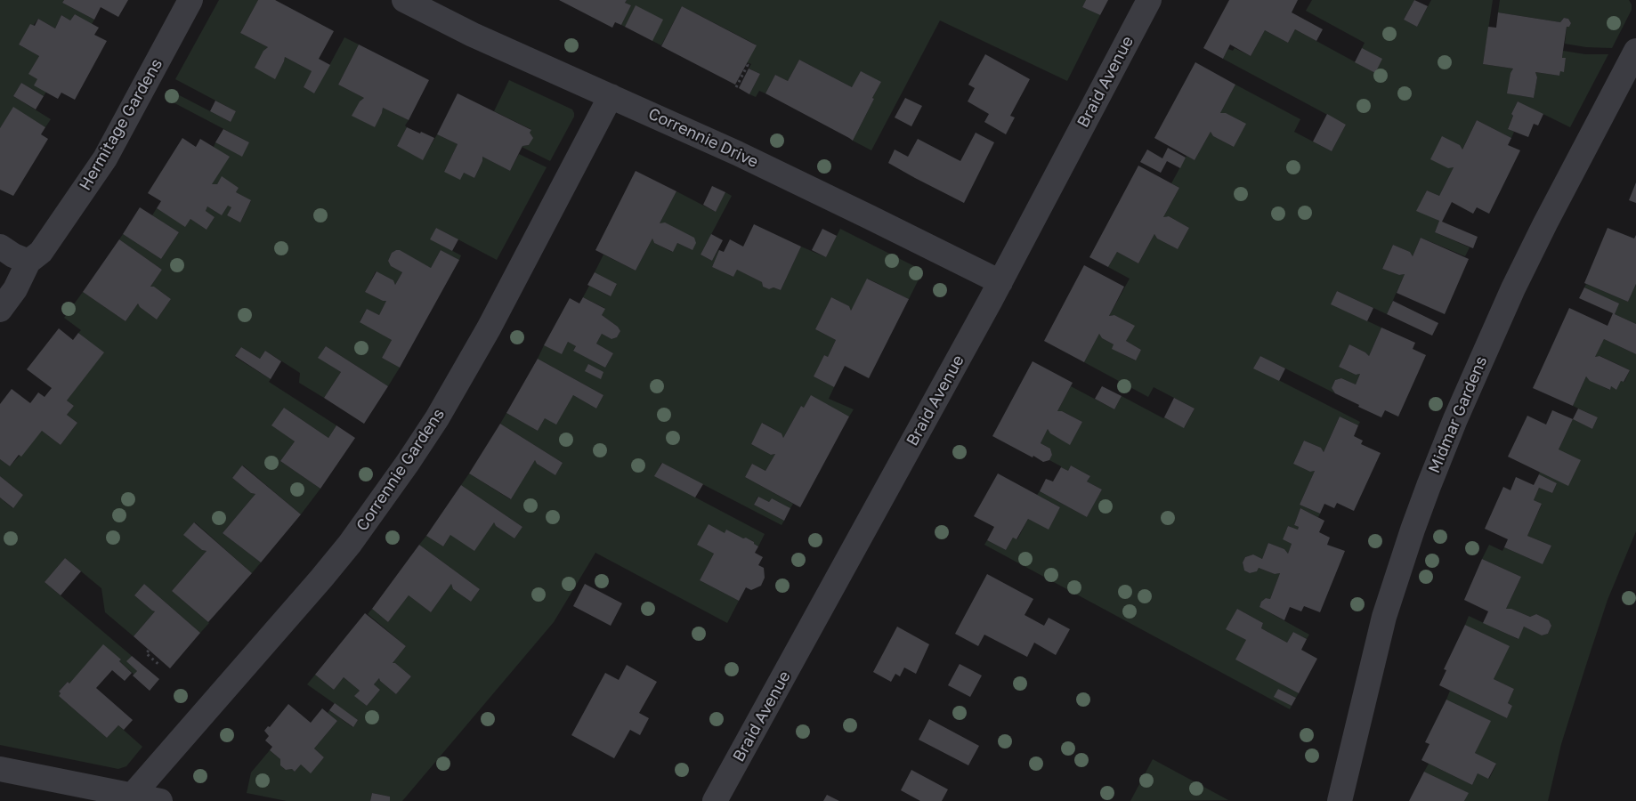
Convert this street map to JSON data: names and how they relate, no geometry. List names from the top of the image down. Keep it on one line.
{"streets":{"street":["Braid Avenue","Hermitage Gardens","Corrennie Drive","Midmar Gardens","Corrennie Gardens"]},"crossings":[["Braid Avenue","Corrennie Drive"],["Corrennie Drive","Corrennie Gardens"]]}
